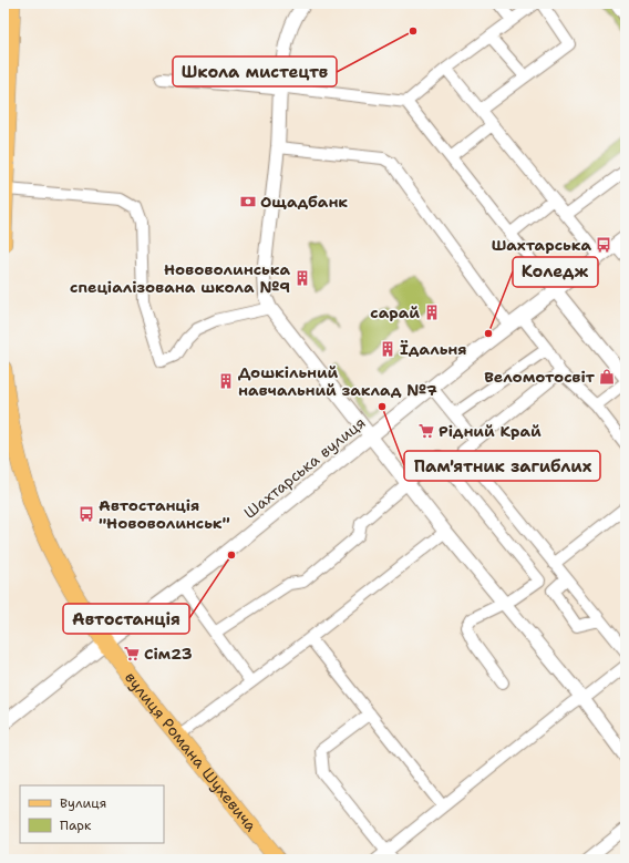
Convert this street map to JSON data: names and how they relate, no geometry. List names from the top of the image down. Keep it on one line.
{"streets":{"main road":["вулиця Романа Шухевича"],"street":["Шахтарська вулиця"]},"crossings":[["Шахтарська вулиця","вулиця Романа Шухевича"]],"places":{"other":["Школа мистецтв","Коледж","Пам'ятник загиблих","Автостанція"],"bank":["Ощадбанк"],"bus stop":["Шахтарська","Автостанція \"Нововолинськ\""],"building":["Нововолинська спеціалізована школа №9","сарай","Їдальня","Дошкільний навчальний заклад №7"],"shop":["Веломотосвіт"],"supermarket":["Рідний Край","Сім23"]},"legend":["Вулиця","Парк"]}
